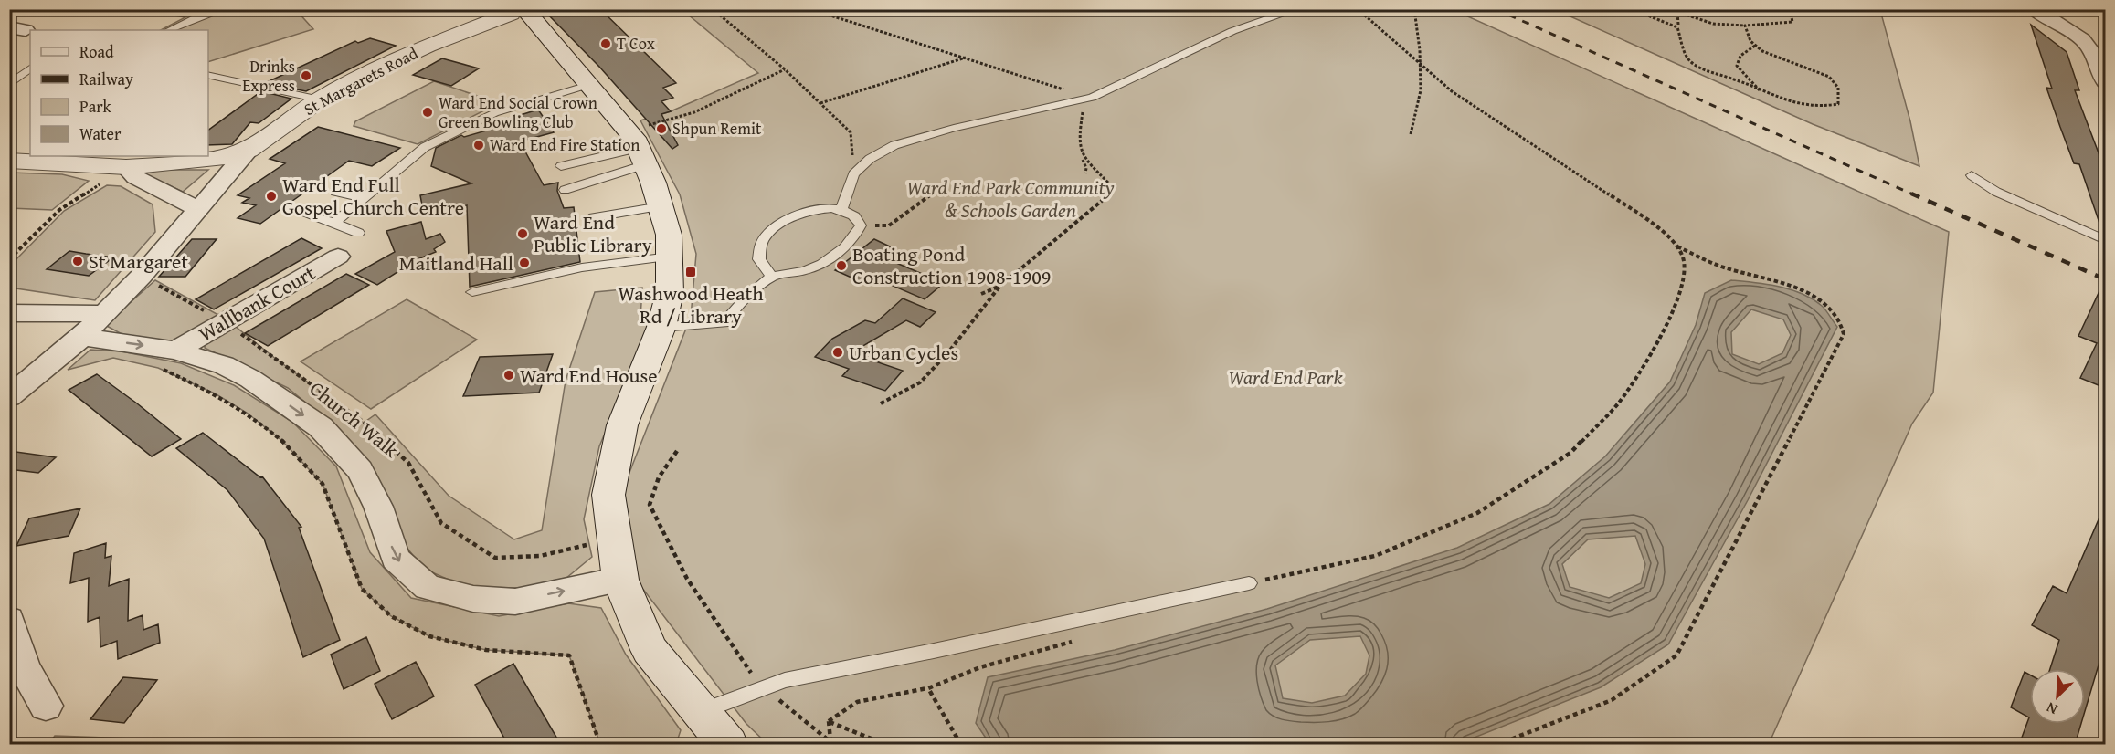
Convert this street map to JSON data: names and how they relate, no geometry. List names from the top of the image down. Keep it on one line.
{"streets":{"main road":["St Margarets Road"],"street":["Wallbank Court"],"path":["Church Walk"]},"crossings":[["Wallbank Court","Church Walk"]],"parks":["Ward End Park Community & Schools Garden","Ward End Park"],"places":{"other":["T Cox","Drinks Express","Ward End Social Crown Green Bowling Club","Shpun Remit","Ward End Fire Station","Ward End Full Gospel Church Centre","Ward End Public Library","St Margaret","Maitland Hall","Boating Pond Construction 1908-1909","Urban Cycles","Ward End House"],"transit":["Washwood Heath Rd / Library"]},"legend":["Road","Railway","Park","Water"],"north":"bottom left"}
